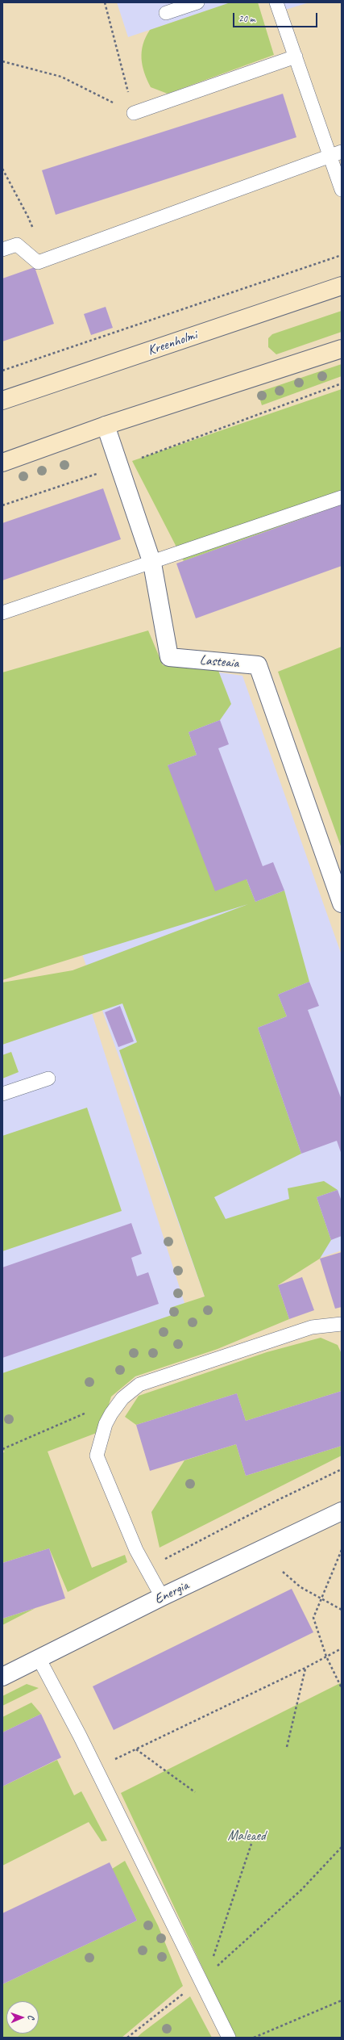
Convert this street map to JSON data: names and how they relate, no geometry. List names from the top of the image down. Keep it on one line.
{"streets":{"main road":["Kreenholmi"],"street":["Lasteaia","Energia"]},"parks":["Maleaed"],"scale_bar":"20 m","north":"right"}
